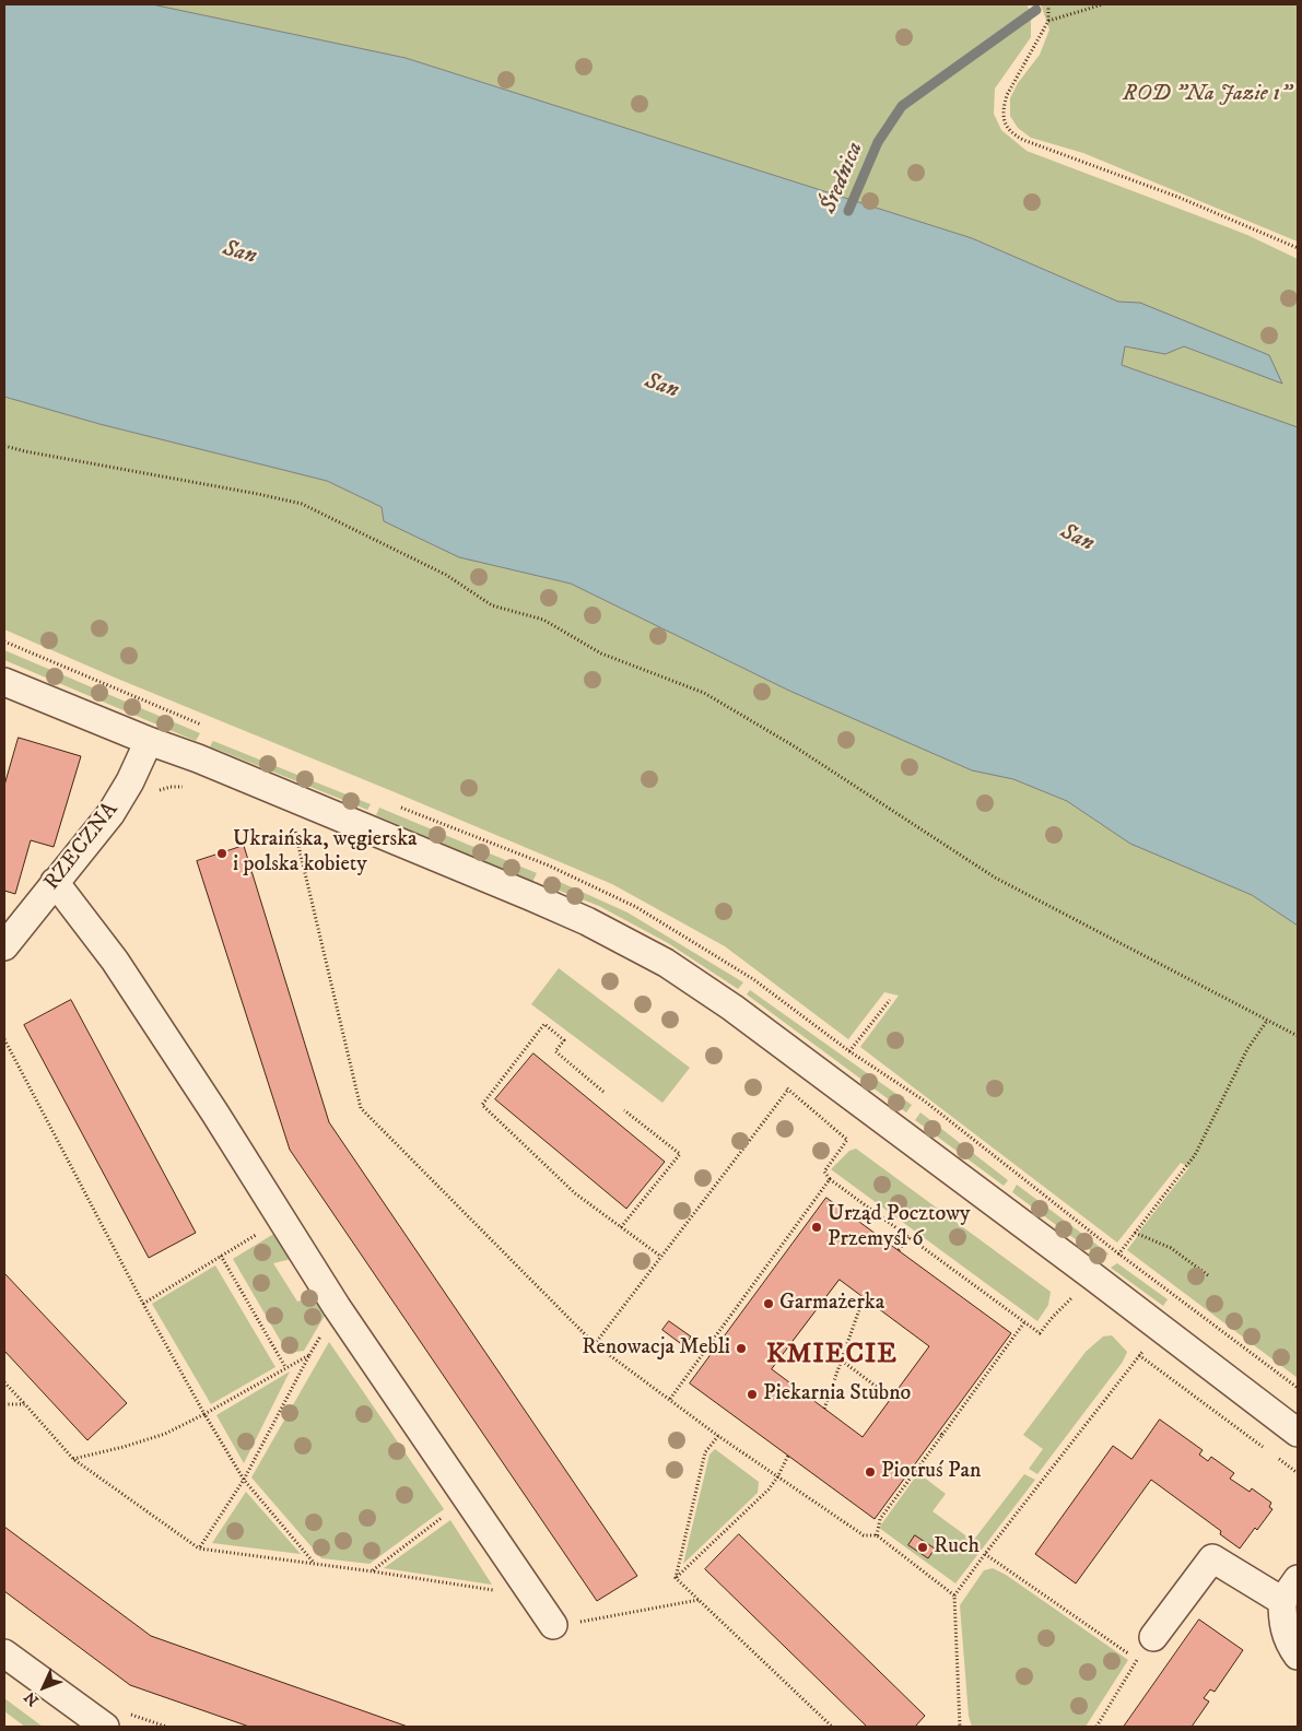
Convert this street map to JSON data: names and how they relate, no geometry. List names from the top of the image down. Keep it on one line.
{"streets":{"street":["RZECZNA"]},"districts":["KMIECIE"],"water":["Średnica","San"],"parks":["ROD \"Na Jazie 1\""],"places":["Ukraińska, węgierska i polska kobiety","Urząd Pocztowy Przemyśl 6","Garmażerka","Renowacja Mebli","Piekarnia Stubno","Piotruś Pan","Ruch"],"north":"bottom left"}
